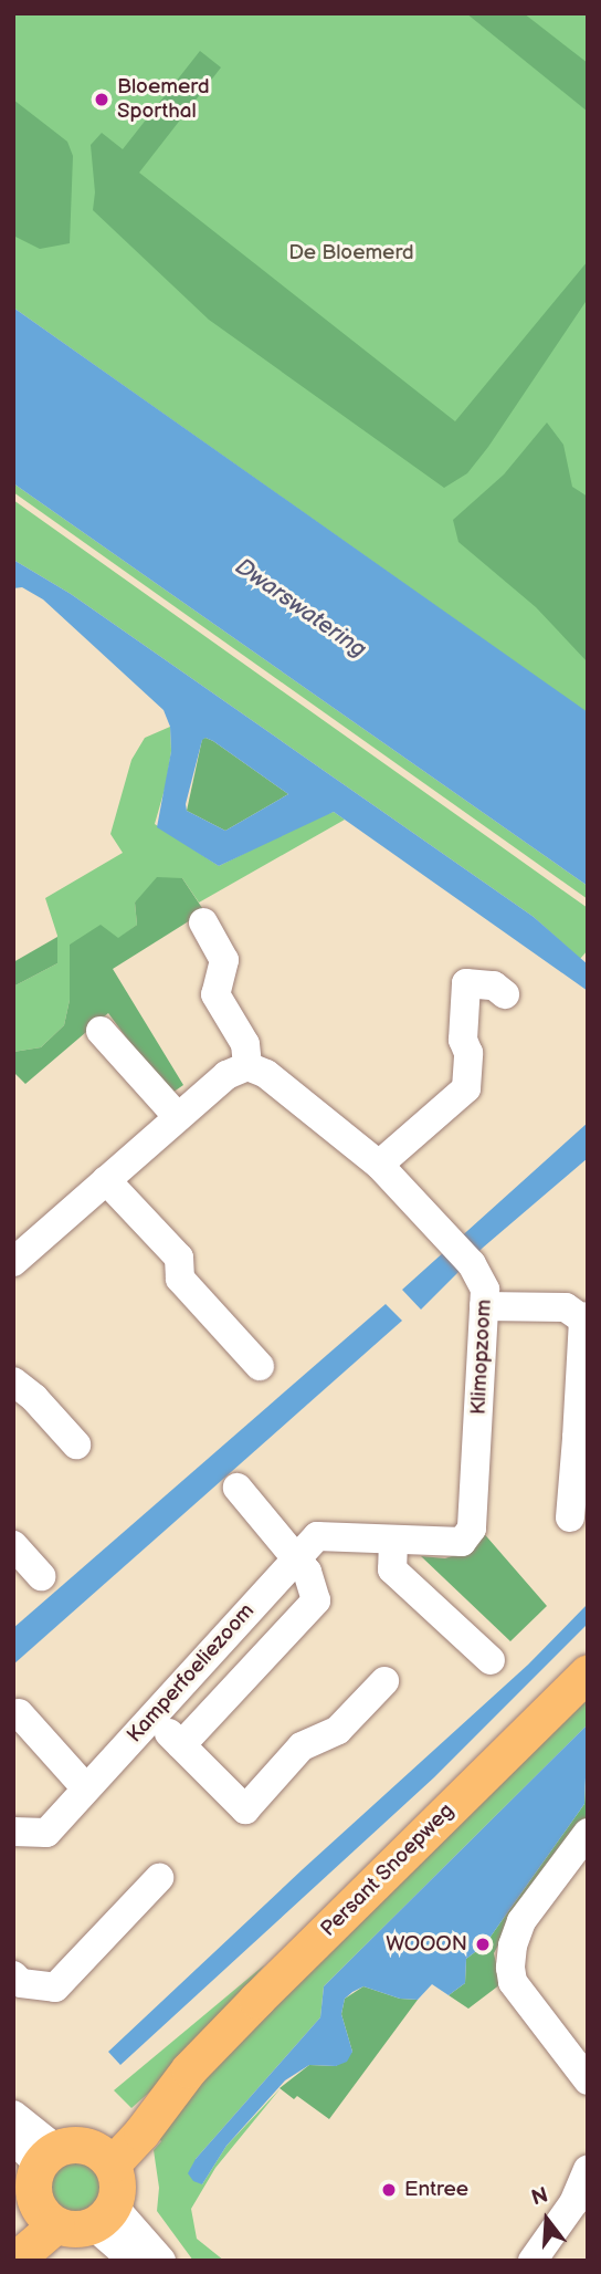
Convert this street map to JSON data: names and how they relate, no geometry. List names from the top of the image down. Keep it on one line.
{"streets":{"main road":["Persant Snoepweg"],"street":["Klimopzoom","Kamperfoeliezoom"]},"crossings":[["Klimopzoom","Kamperfoeliezoom"]],"water":["Dwarswatering"],"parks":["De Bloemerd"],"places":["Bloemerd Sporthal","WOOON","Entree"],"north":"top"}
